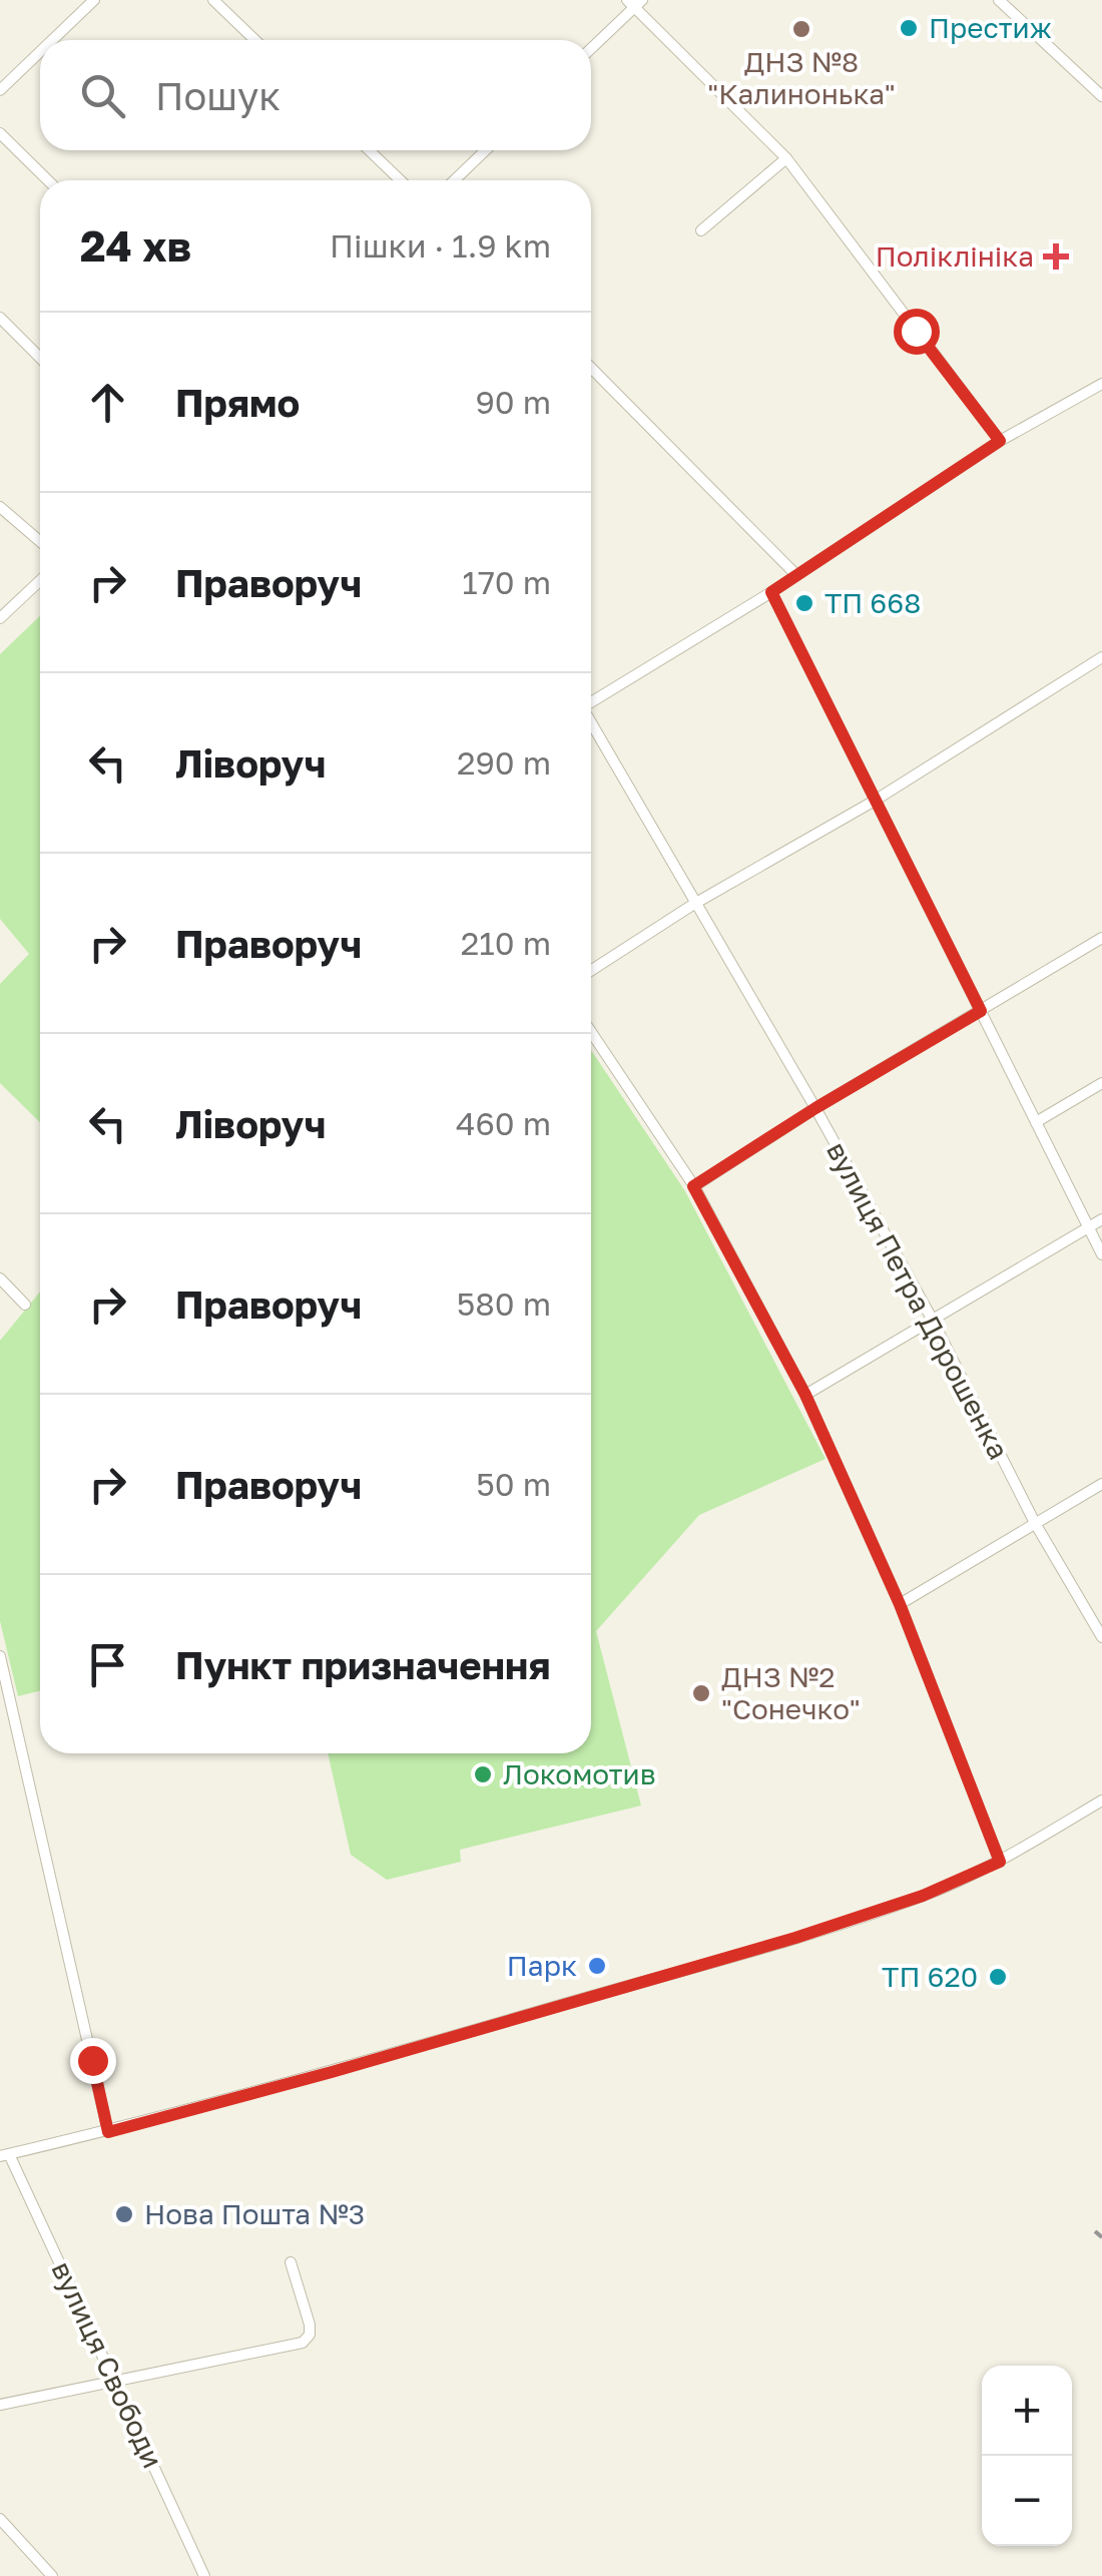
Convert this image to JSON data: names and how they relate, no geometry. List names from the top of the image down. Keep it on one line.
{"streets":{"street":["вулиця Петра Дорошенка","вулиця Свободи"]},"places":{"other":["Престиж","ДНЗ №8 \"Калинонька\"","ТП 668","ДНЗ №2 \"Сонечко\"","Локомотив","Парк","ТП 620","Нова Пошта №3"],"health":["Поліклініка"]},"page":{"search":"Пошук","heading":["24 хв","Пішки · 1.9 km"],"list":[["Прямо","90 m"],["Праворуч","170 m"],["Ліворуч","290 m"],["Праворуч","210 m"],["Ліворуч","460 m"],["Праворуч","580 m"],["Праворуч","50 m"],"Пункт призначення"],"map_buttons":["+","−"]}}
